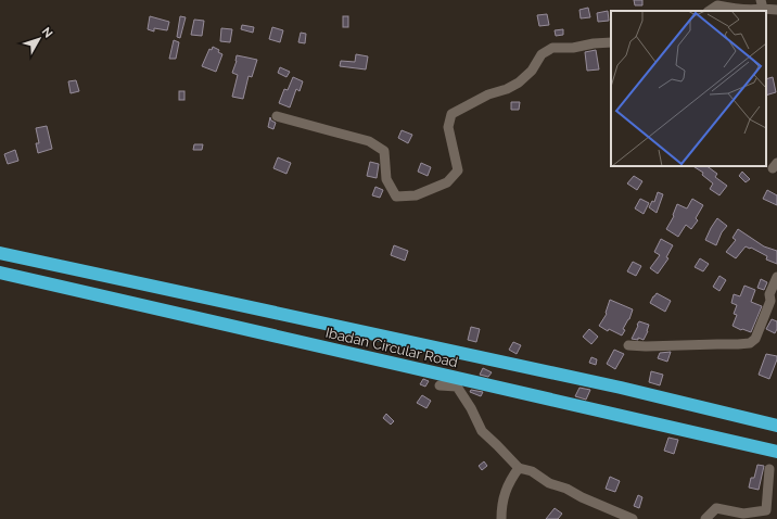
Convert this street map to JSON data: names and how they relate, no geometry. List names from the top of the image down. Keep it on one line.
{"streets":{"highway":["Ibadan Circular Road"]},"north":"top right"}
